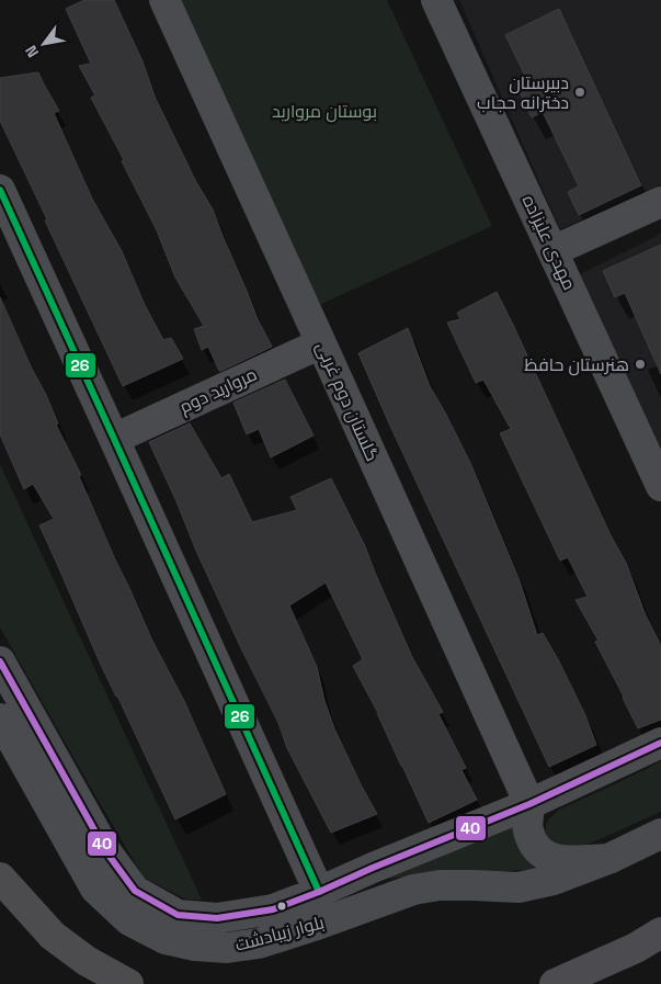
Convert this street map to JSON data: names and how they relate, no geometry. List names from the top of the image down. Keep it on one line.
{"streets":{"street":["مهدی علیزاده","مروارید دوم","گلستان دوم غربی","بلوار زیبادشت"]},"crossings":[["مروارید دوم","گلستان دوم غربی"],["گلستان دوم غربی","بلوار زیبادشت"]],"parks":["بوستان مروارید"],"places":["دبیرستان دخترانه حجاب","هنرستان حافظ"],"lines":["transit line 26","transit line 40"],"north":"bottom left"}
